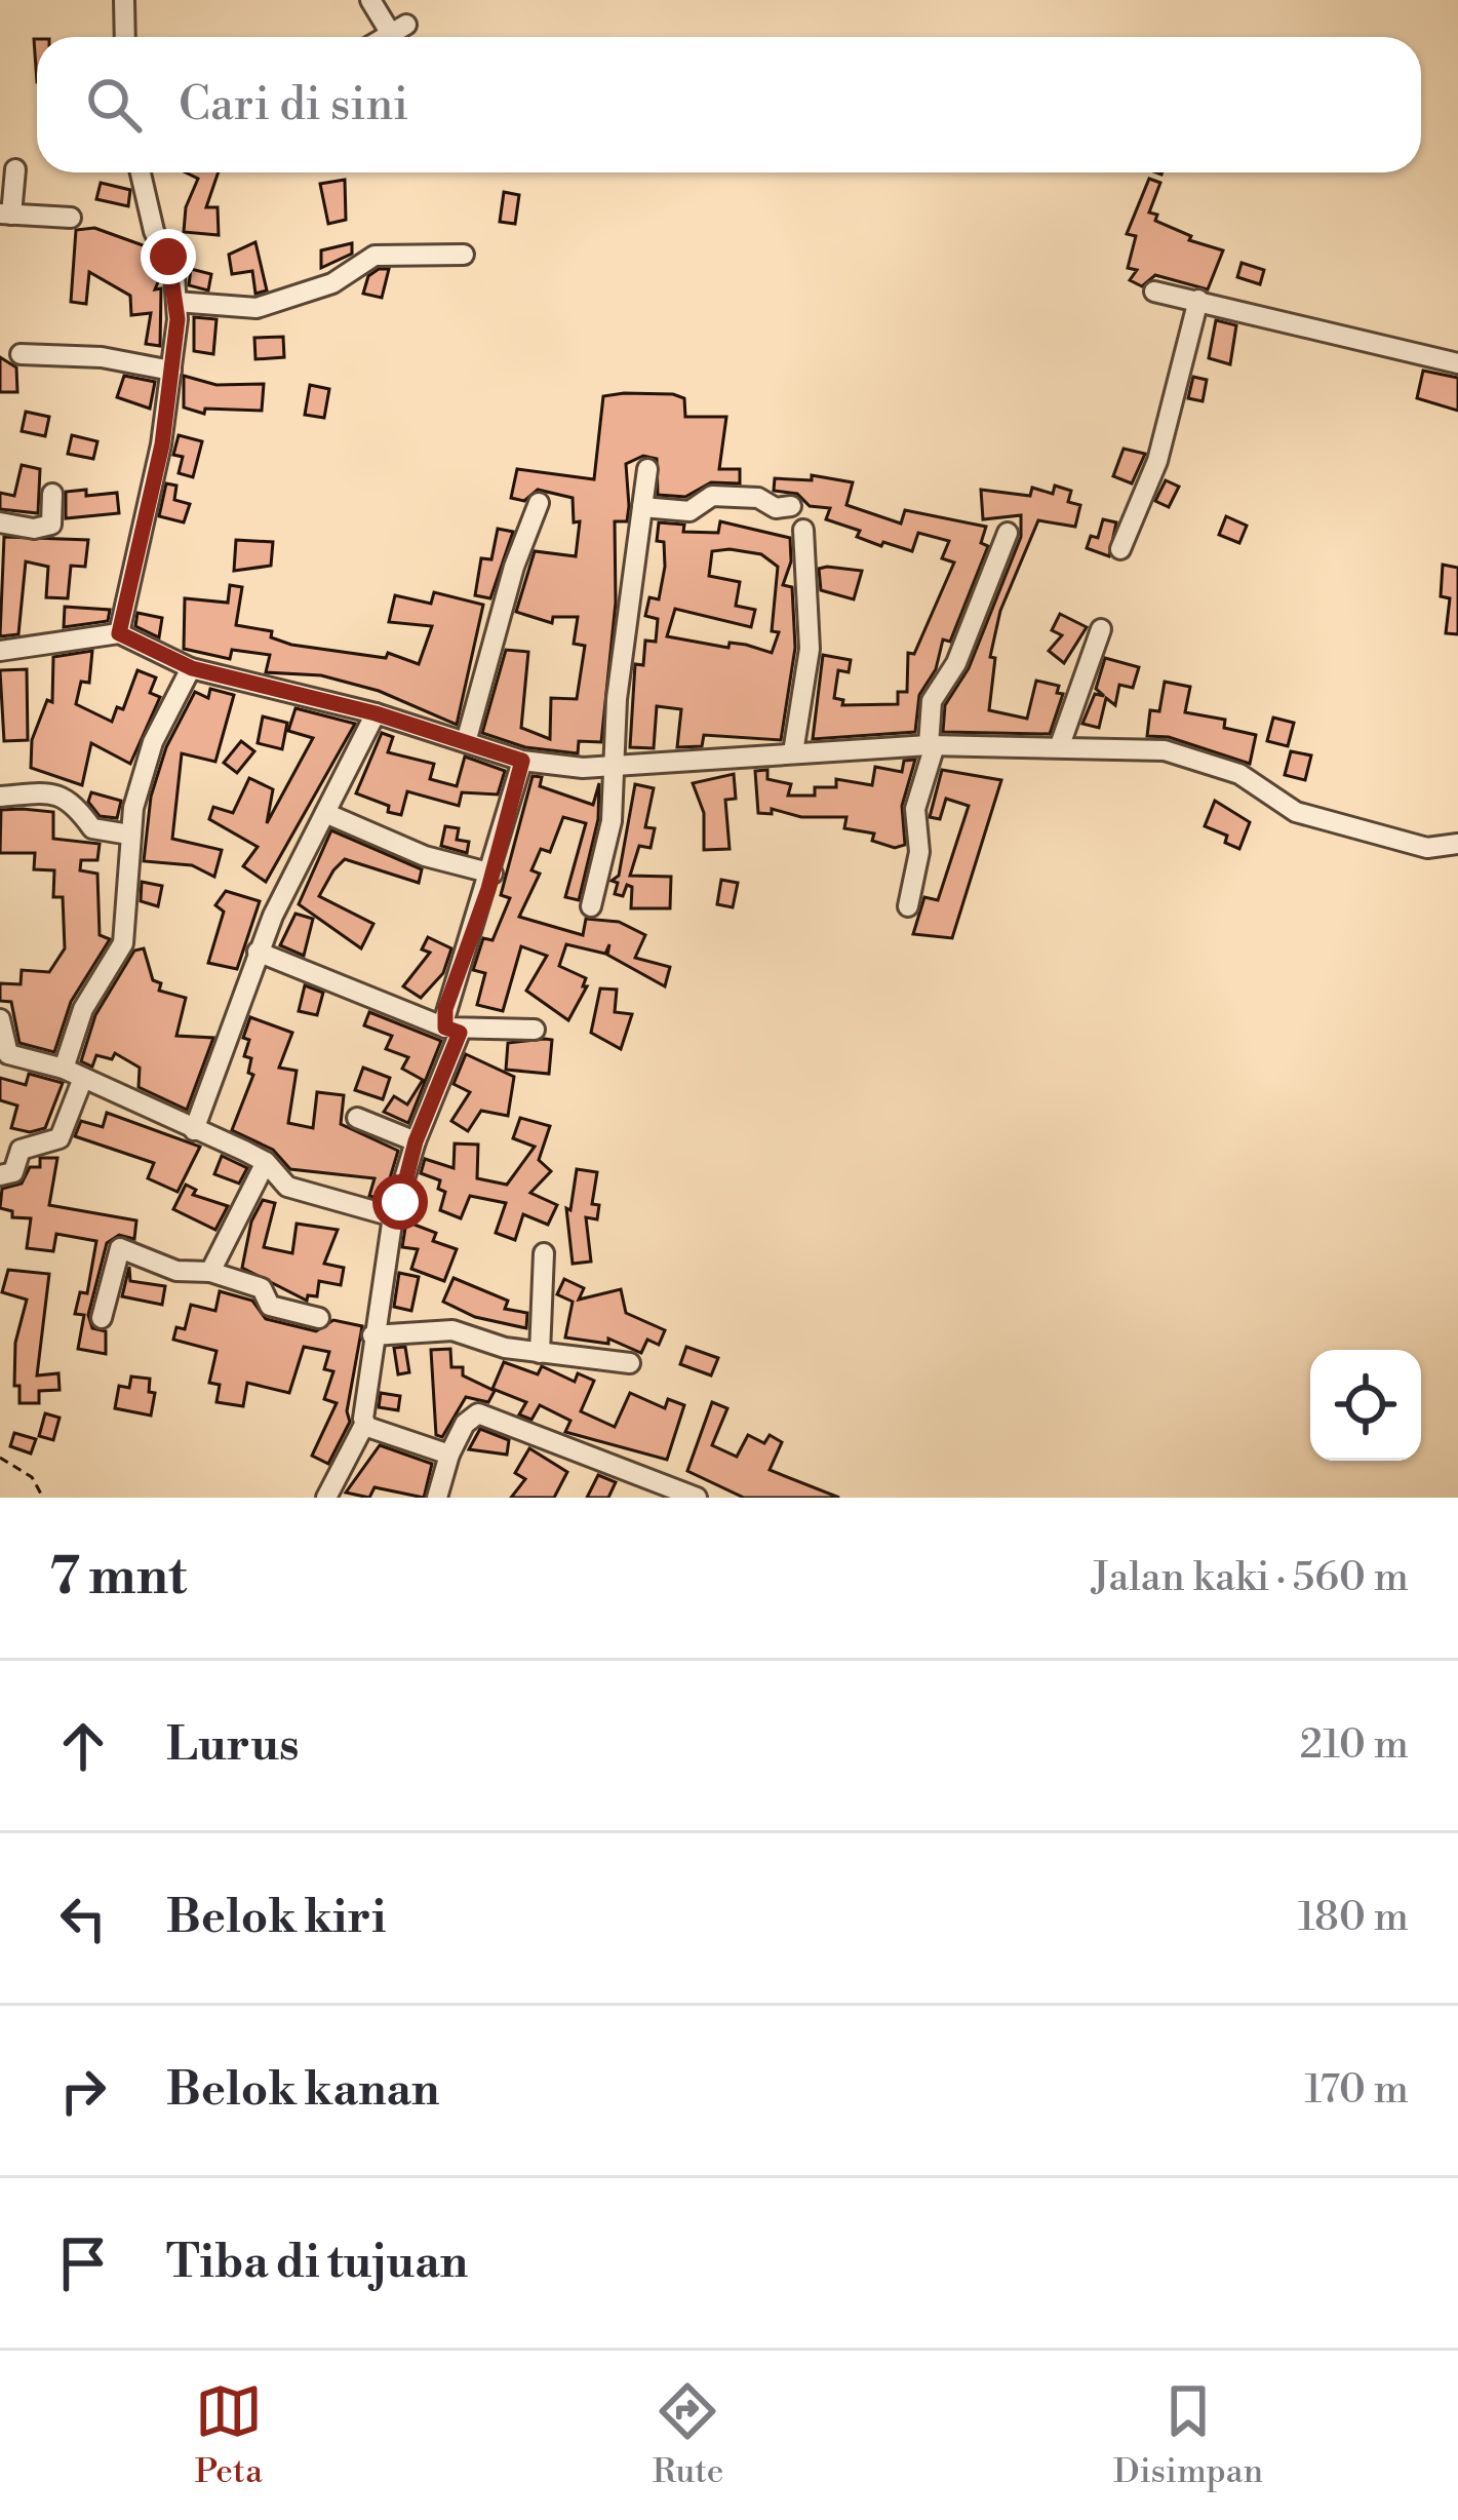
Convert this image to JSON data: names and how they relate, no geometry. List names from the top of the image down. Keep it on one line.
{"page":{"search":"Cari di sini","heading":["7 mnt","Jalan kaki · 560 m"],"list":[["Lurus","210 m"],["Belok kiri","180 m"],["Belok kanan","170 m"],"Tiba di tujuan"],"nav":["Peta","Rute","Disimpan"]}}
